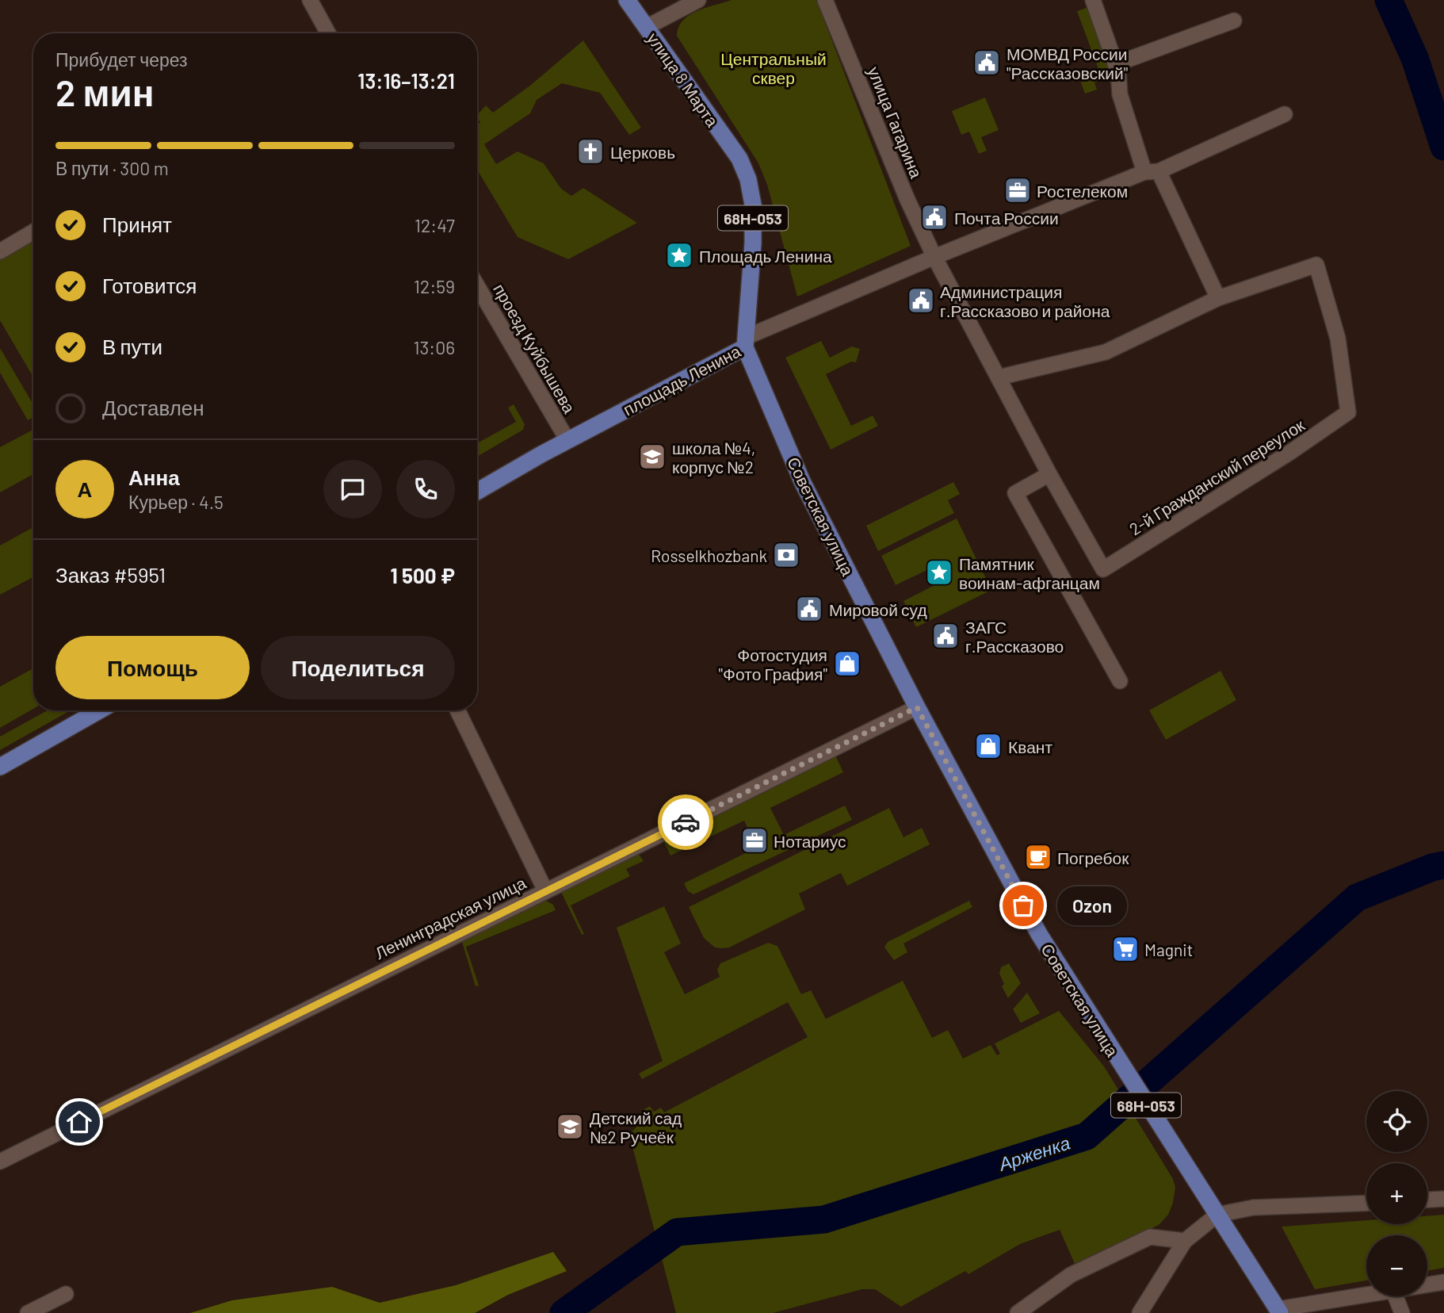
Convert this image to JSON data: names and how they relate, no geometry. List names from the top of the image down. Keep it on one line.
{"streets":{"main road":["улица 8 Марта","68Н-053","площадь Ленина","Советская улица"],"street":["улица Гагарина","проезд Куйбышева","2-й Гражданский переулок","Ленинградская улица"]},"crossings":[["улица 8 Марта","площадь Ленина"],["улица Гагарина","2-й Гражданский переулок"],["проезд Куйбышева","площадь Ленина"],["площадь Ленина","Советская улица"],["Советская улица","Ленинградская улица"]],"water":["Арженка"],"parks":["Центральный сквер"],"places":{"public building":["МОМВД России \"Рассказовский\"","Почта России","Администрация г.Рассказово и района","Мировой суд","ЗАГС г.Рассказово"],"church":["Церковь"],"office":["Ростелеком","Нотариус"],"place":["Площадь Ленина","Памятник воинам-афганцам"],"school or university":["школа №4, корпус №2","Детский сад №2 Ручеёк"],"bank":["Rosselkhozbank"],"shop":["Фотостудия \"Фото Графия\"","Квант"],"cafe":["Погребок"],"other":["Ozon"],"supermarket":["Magnit"]},"page":{"heading":["2 мин","Прибудет через","13:16–13:21"],"panel":["Анна","Курьер · 4.5","Заказ #5951","1 500 ₽"],"bar":"В пути · 300 m","list":[["Принят","12:47"],["Готовится","12:59"],["В пути","13:06"],"Доставлен"],"round":"А","buttons":["Помощь","Поделиться"],"bubble":"Ozon","map_buttons":["+","−"]}}
